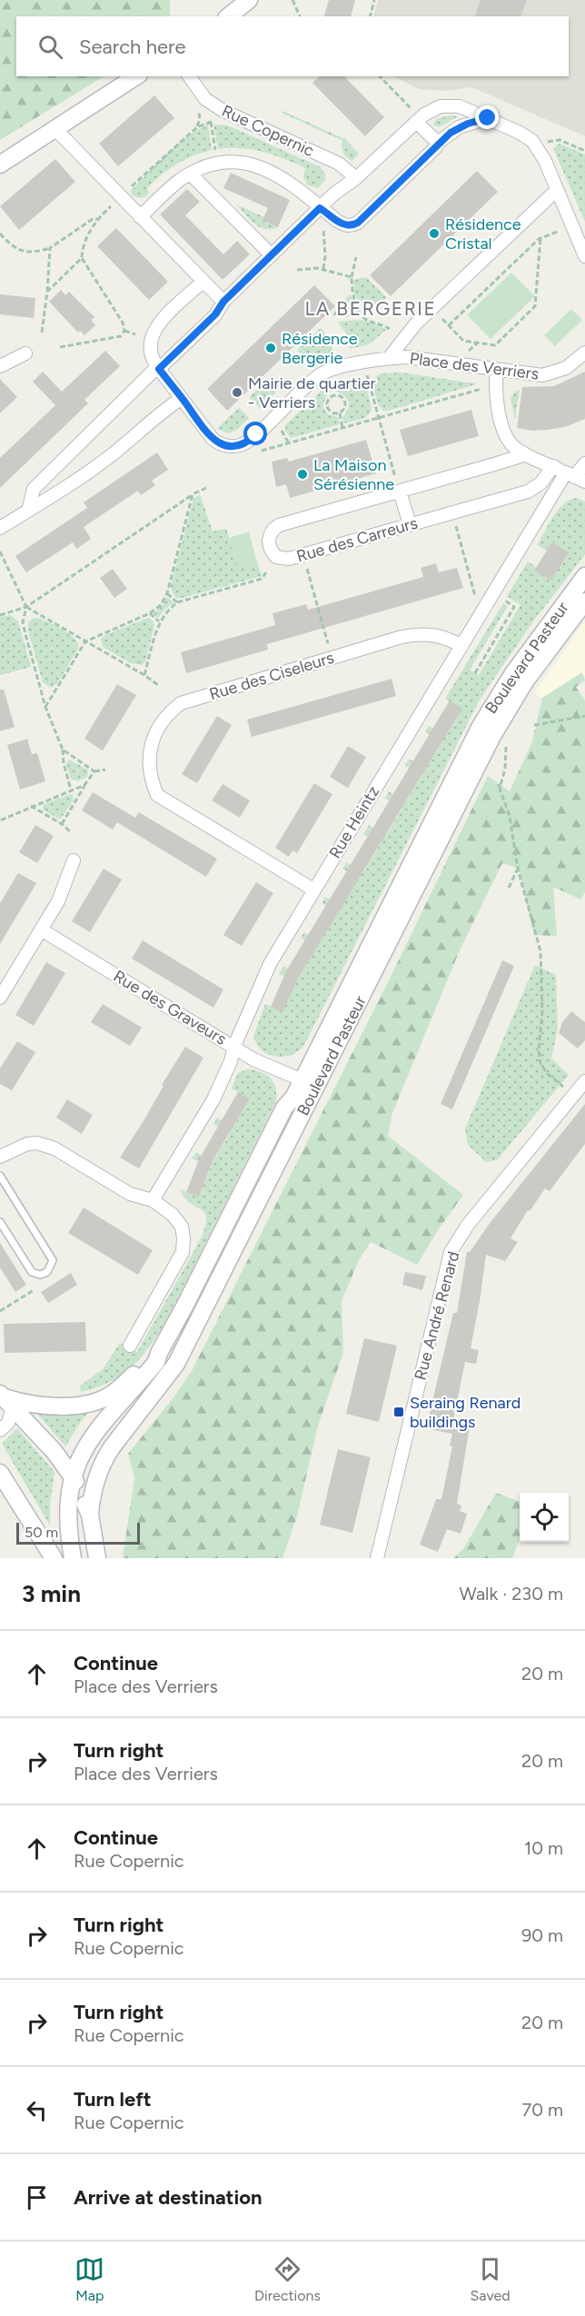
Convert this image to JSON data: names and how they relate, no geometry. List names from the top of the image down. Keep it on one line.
{"streets":{"street":["Rue Copernic","Place des Verriers","Rue des Carreurs","Boulevard Pasteur","Rue des Ciseleurs","Rue Heintz","Rue des Graveurs","Rue André Renard"]},"crossings":[["Boulevard Pasteur","Rue des Graveurs"],["Rue des Ciseleurs","Rue Heintz"],["Rue Heintz","Rue des Graveurs"]],"districts":["LA BERGERIE"],"places":{"other":["Résidence Cristal","Résidence Bergerie","Mairie de quartier - Verriers","La Maison Sérésienne"],"transit":["Seraing Renard buildings"]},"scale_bar":"50 m","page":{"search":"Search here","scale":"50 m","heading":["3 min","Walk · 230 m"],"list":[["Continue","Place des Verriers","20 m"],["Turn right","Place des Verriers","20 m"],["Continue","Rue Copernic","10 m"],["Turn right","Rue Copernic","90 m"],["Turn right","Rue Copernic","20 m"],["Turn left","Rue Copernic","70 m"],"Arrive at destination"],"nav":["Map","Directions","Saved"]}}
